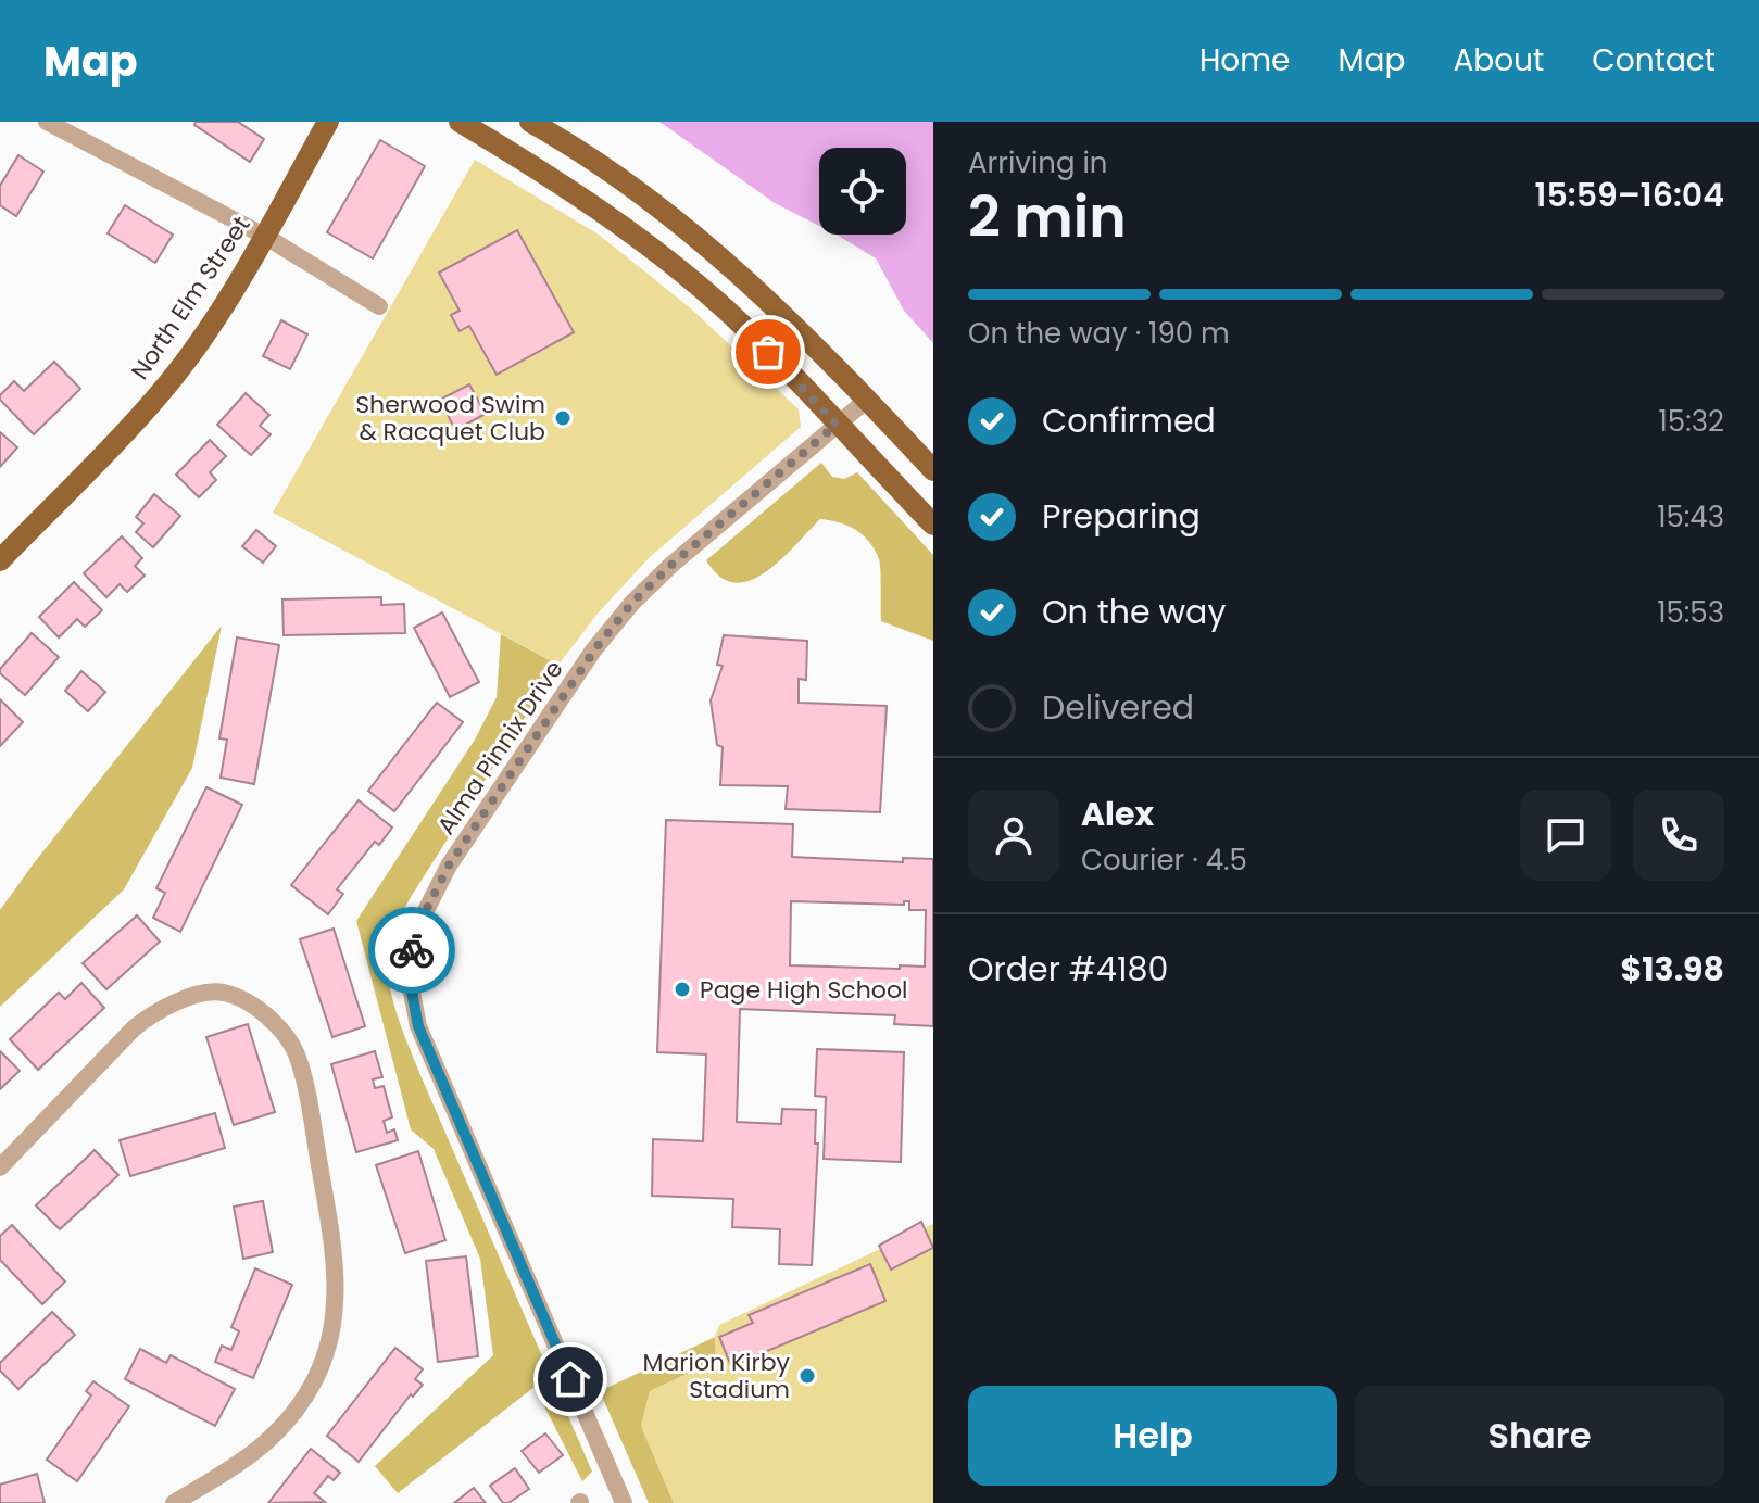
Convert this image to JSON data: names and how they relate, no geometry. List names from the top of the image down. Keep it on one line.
{"streets":{"main road":["North Elm Street"],"street":["Alma Pinnix Drive"]},"places":["Sherwood Swim & Racquet Club","Page High School","Marion Kirby Stadium"],"page":{"header":"Map","nav":["Home","Map","About","Contact"],"heading":["2 min","Arriving in","15:59–16:04"],"panel":["Alex","Courier · 4.5","Order #4180","$13.98"],"bar":"On the way · 190 m","list":[["Confirmed","15:32"],["Preparing","15:43"],["On the way","15:53"],"Delivered"],"buttons":["Help","Share"]}}
